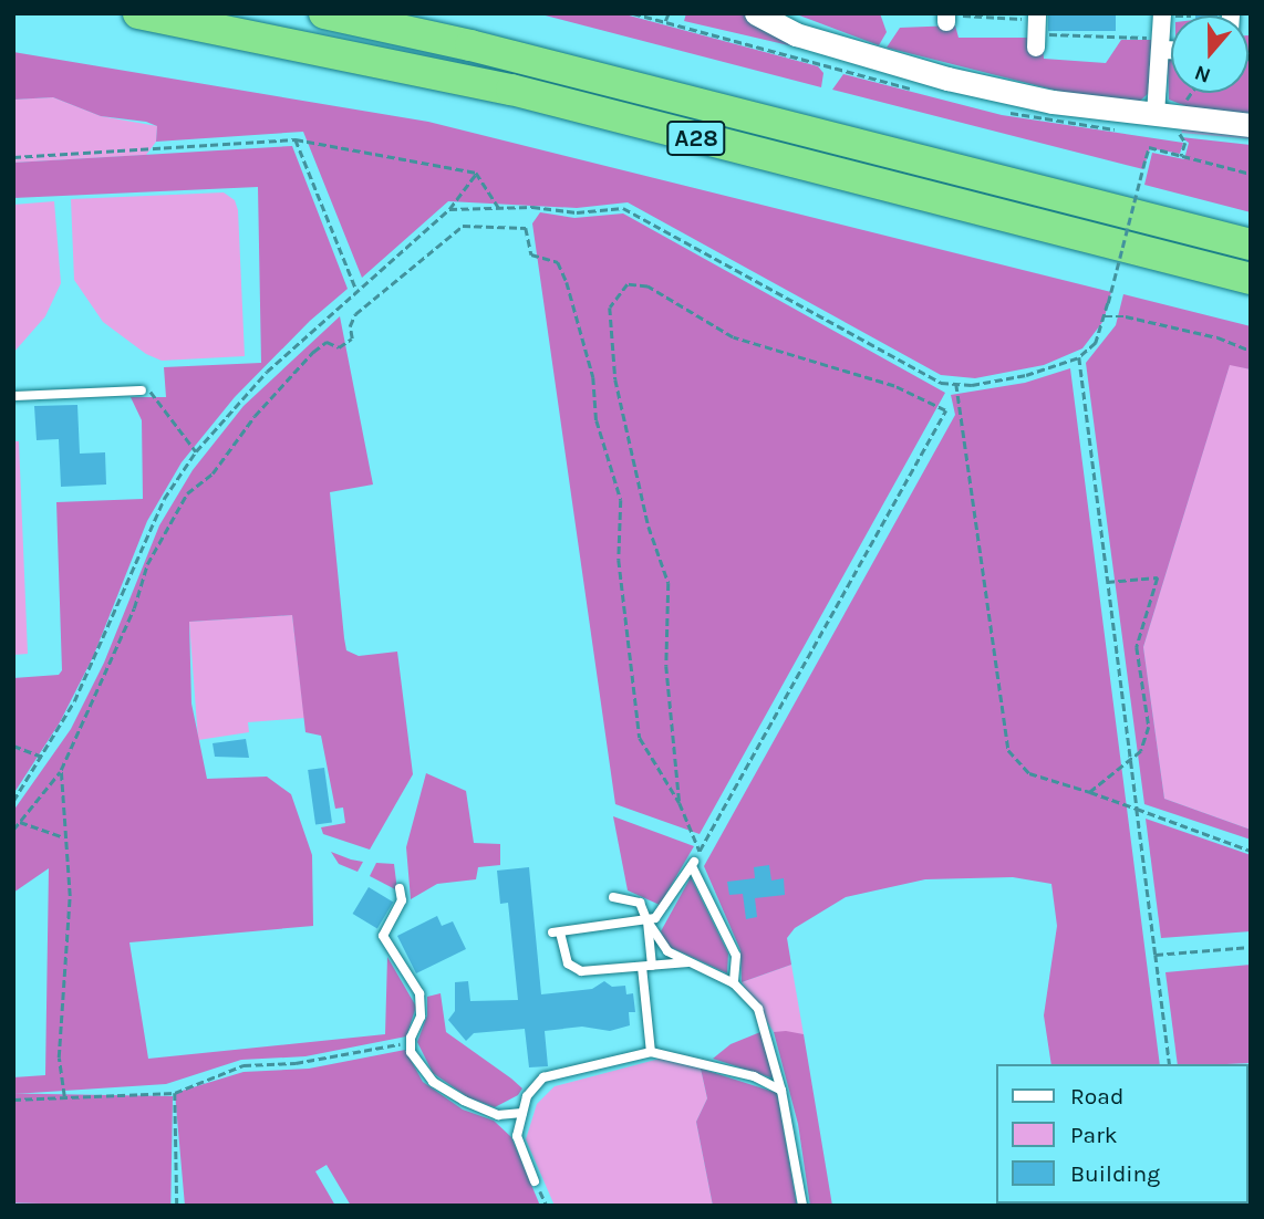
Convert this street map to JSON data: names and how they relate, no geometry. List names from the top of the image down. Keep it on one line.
{"streets":{"highway":["A28"]},"legend":["Road","Park","Building"],"north":"bottom"}
